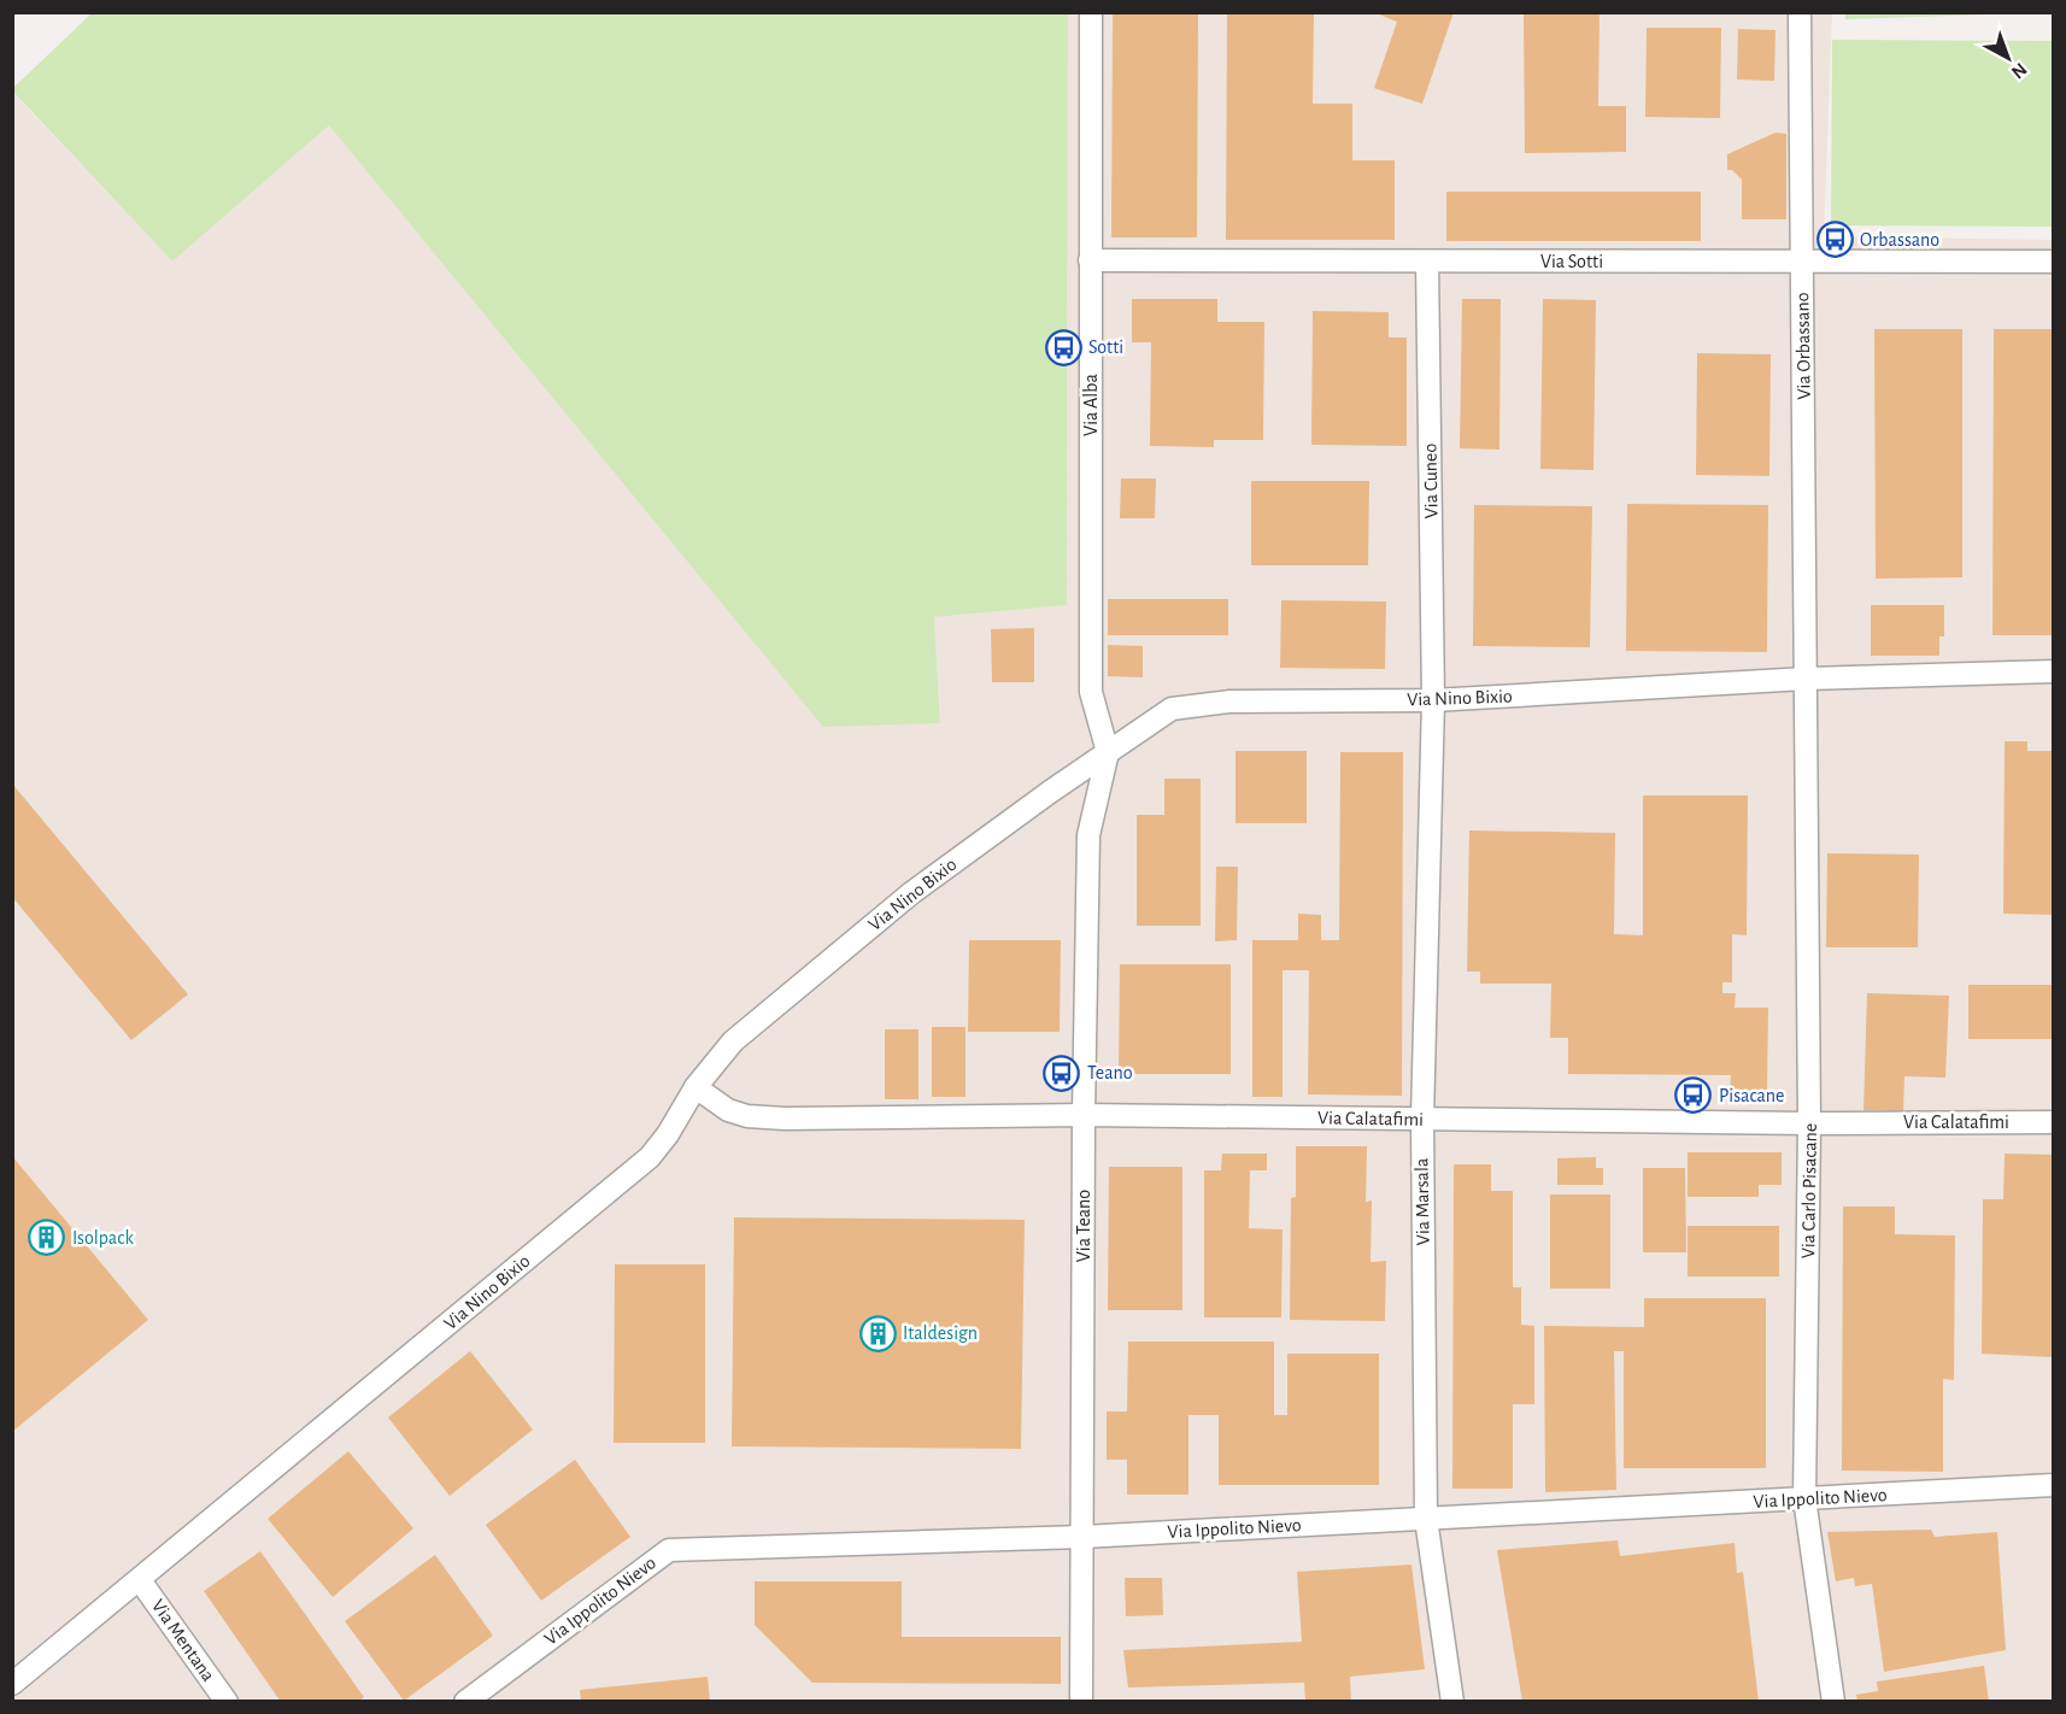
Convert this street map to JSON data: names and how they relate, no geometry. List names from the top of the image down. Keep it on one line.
{"streets":{"street":["Via Sotti","Via Orbassano","Via Alba","Via Cuneo","Via Nino Bixio","Via Calatafimi","Via Carlo Pisacane","Via Marsala","Via Teano","Via Ippolito Nievo","Via Mentana"]},"crossings":[["Via Sotti","Via Orbassano"],["Via Sotti","Via Alba"],["Via Sotti","Via Cuneo"],["Via Orbassano","Via Nino Bixio"],["Via Orbassano","Via Carlo Pisacane"],["Via Alba","Via Nino Bixio"],["Via Alba","Via Teano"],["Via Cuneo","Via Nino Bixio"],["Via Cuneo","Via Marsala"],["Via Nino Bixio","Via Calatafimi"],["Via Nino Bixio","Via Carlo Pisacane"],["Via Nino Bixio","Via Marsala"],["Via Nino Bixio","Via Teano"],["Via Nino Bixio","Via Mentana"],["Via Calatafimi","Via Carlo Pisacane"],["Via Calatafimi","Via Marsala"],["Via Calatafimi","Via Teano"],["Via Carlo Pisacane","Via Ippolito Nievo"],["Via Marsala","Via Ippolito Nievo"],["Via Teano","Via Ippolito Nievo"]],"places":{"bus stop":["Orbassano","Sotti","Teano","Pisacane"],"building":["Isolpack","Italdesign"]},"north":"bottom right"}
